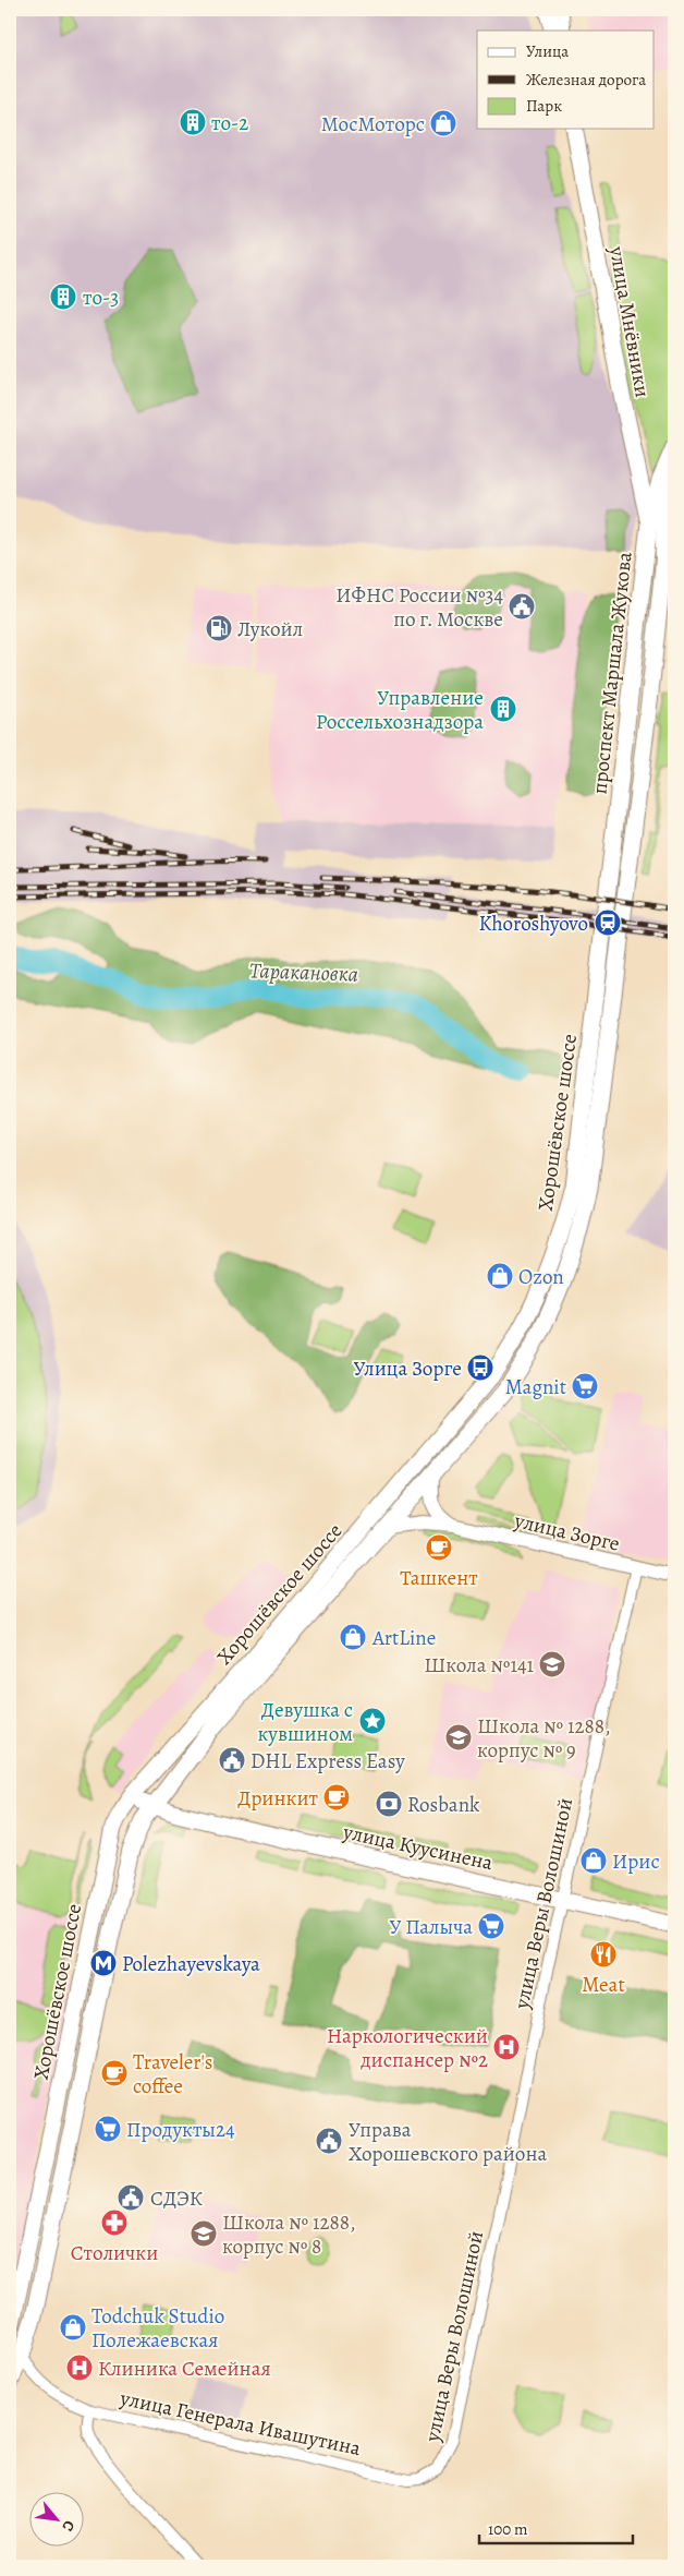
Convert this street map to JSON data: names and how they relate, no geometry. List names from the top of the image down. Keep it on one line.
{"streets":{"main road":["улица Мнёвники","проспект Маршала Жукова","Хорошёвское шоссе","улица Куусинена"],"street":["улица Зорге","улица Веры Волошиной","улица Генерала Ивашутина"]},"crossings":[["улица Мнёвники","проспект Маршала Жукова"],["проспект Маршала Жукова","Хорошёвское шоссе"],["Хорошёвское шоссе","улица Зорге"],["Хорошёвское шоссе","улица Куусинена"],["Хорошёвское шоссе","улица Генерала Ивашутина"],["улица Зорге","улица Веры Волошиной"],["улица Куусинена","улица Веры Волошиной"],["улица Веры Волошиной","улица Генерала Ивашутина"]],"water":["Таракановка"],"places":{"building":["то-2","то-3","Управление Россельхознадзора"],"shop":["МосМоторс","Ozon","ArtLine","Ирис","Todchuk Studio Полежаевская"],"public building":["ИФНС России №34 по г. Москве","DHL Express Easy","Управа Хорошевского района","СДЭК"],"fuel station":["Лукойл"],"station":["Khoroshyovo"],"bus stop":["Улица Зорге"],"supermarket":["Magnit","У Палыча","Продукты24"],"cafe":["Ташкент","Дринкит","Traveler's coffee"],"school or university":["Школа №141","Школа № 1288, корпус № 9","Школа № 1288, корпус № 8"],"place":["Девушка с кувшином"],"bank":["Rosbank"],"restaurant":["Meat"],"metro station":["Polezhayevskaya"],"hospital":["Наркологический диспансер №2","Клиника Семейная"],"pharmacy":["Столички"]},"legend":["Улица","Железная дорога","Парк"],"scale_bar":"100 m","north":"bottom right"}
